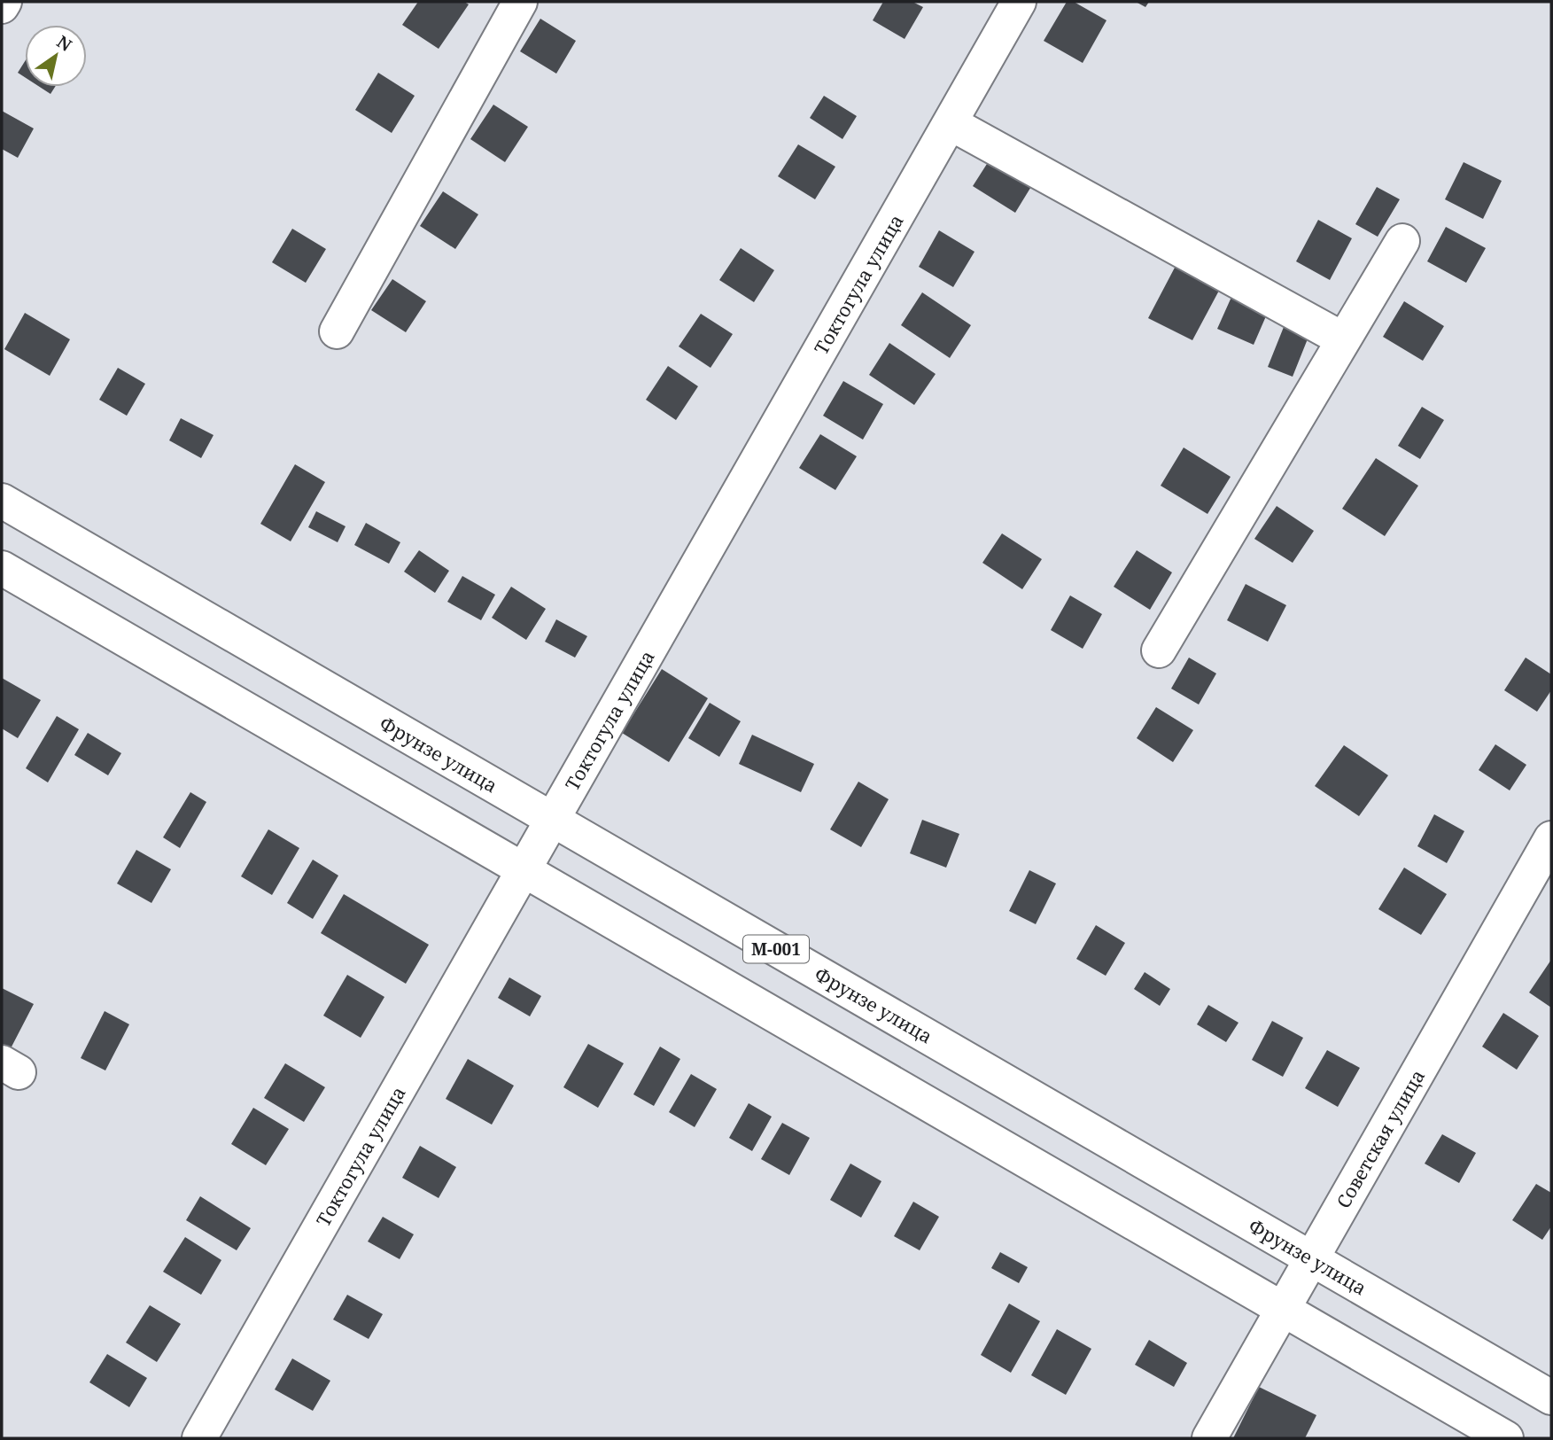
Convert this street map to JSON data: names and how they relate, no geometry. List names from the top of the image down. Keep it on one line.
{"streets":{"street":["Токтогула улица","Фрунзе улица","M-001","Советская улица"]},"crossings":[["Токтогула улица","Фрунзе улица"],["Фрунзе улица","Советская улица"]],"north":"top right"}
